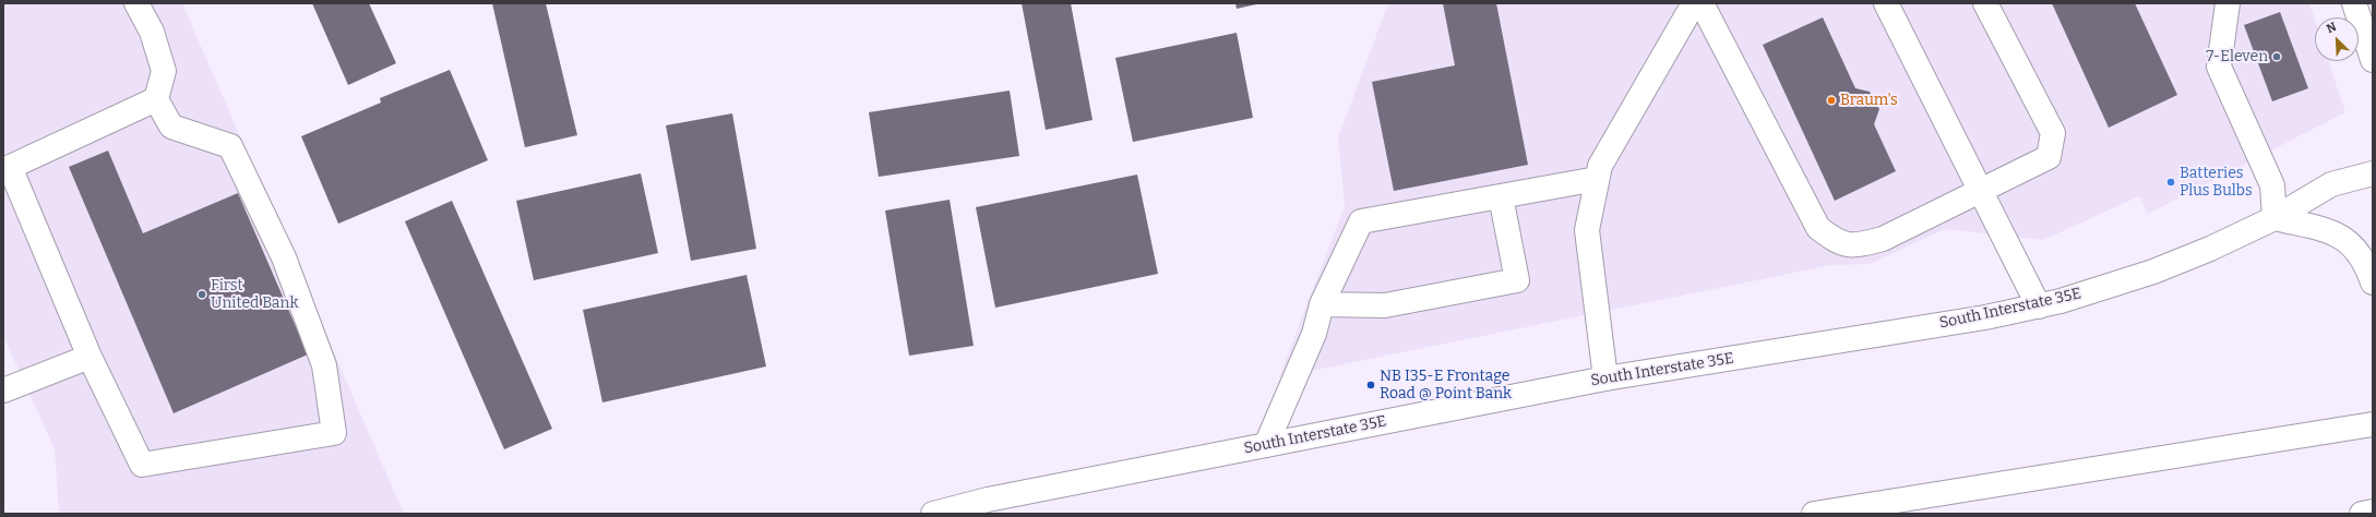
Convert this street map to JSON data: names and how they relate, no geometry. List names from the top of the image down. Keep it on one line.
{"streets":{"main road":["South Interstate 35E"]},"places":["7-Eleven","Braum's","Batteries Plus Bulbs","First United Bank","NB I35-E Frontage Road @ Point Bank"],"north":"top left"}
